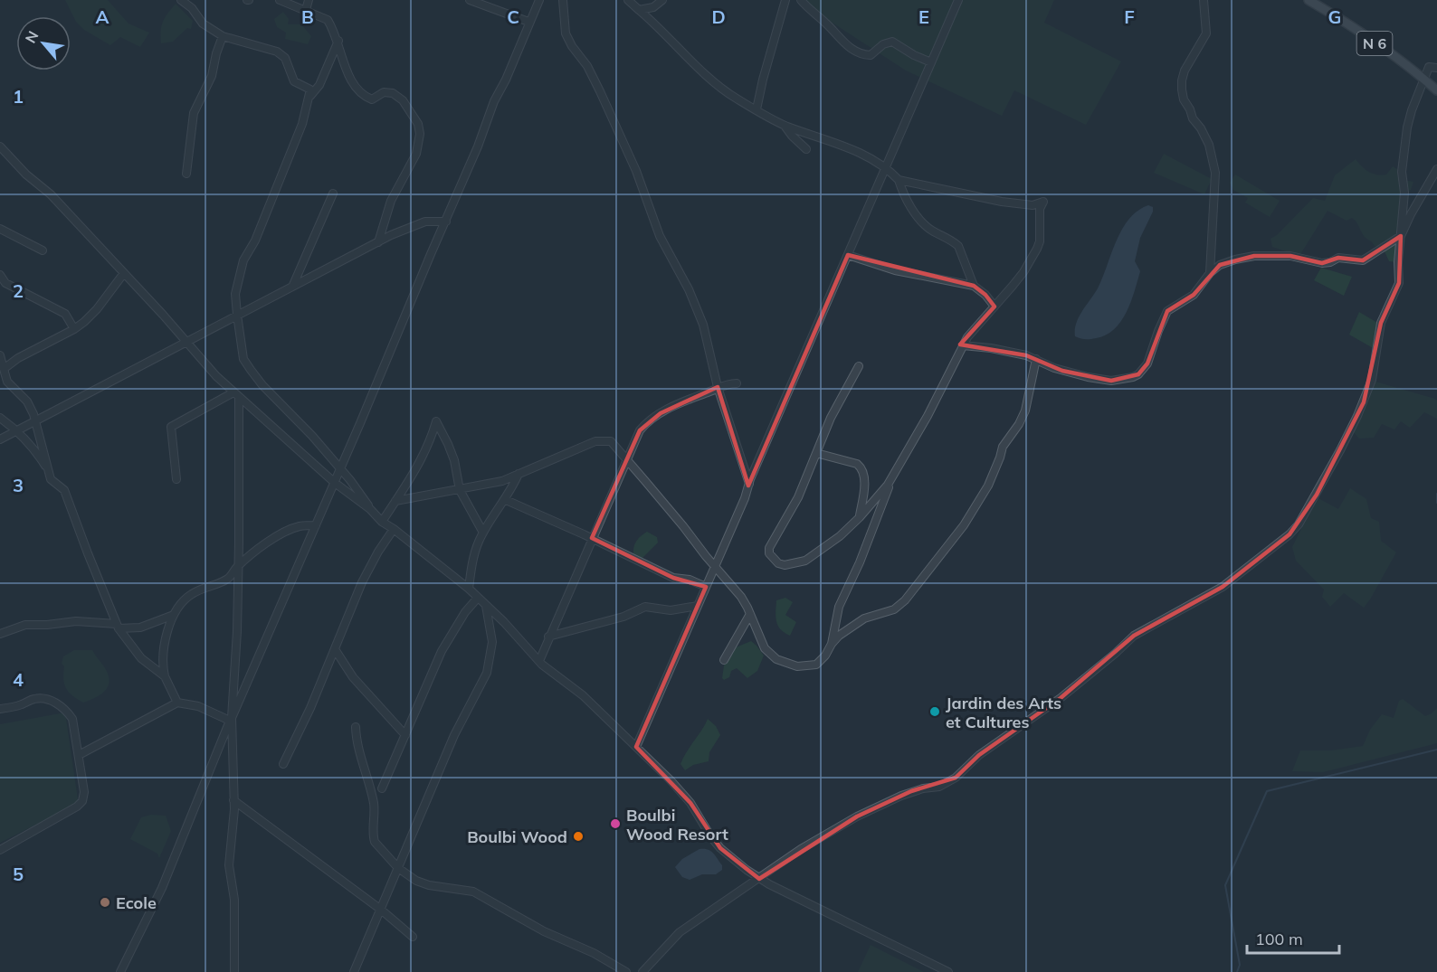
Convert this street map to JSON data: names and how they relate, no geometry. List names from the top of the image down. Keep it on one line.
{"streets":{"main road":["N 6"]},"places":["Jardin des Arts et Cultures","Boulbi Wood Resort","Boulbi Wood","Ecole"],"scale_bar":"100 m","north":"top left","grid":{"columns":["A","B","C","D","E","F","G"],"rows":["1","2","3","4","5"]}}
